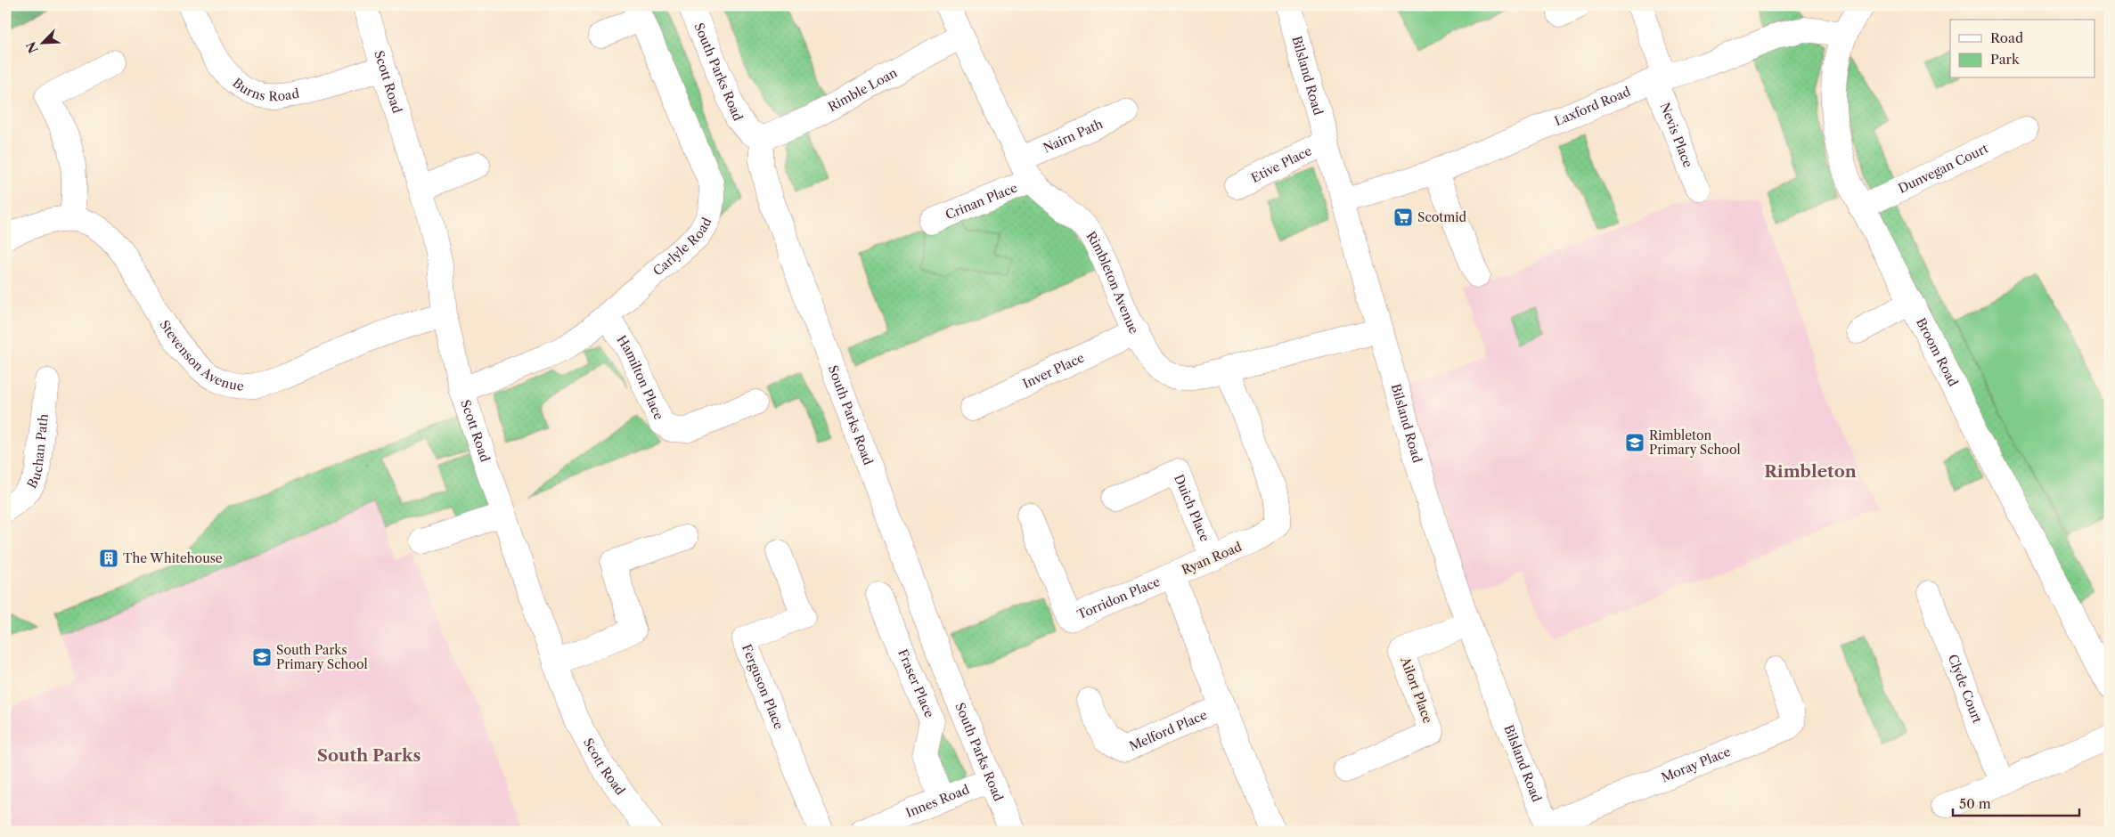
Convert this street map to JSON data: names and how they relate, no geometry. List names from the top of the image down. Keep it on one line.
{"streets":{"street":["South Parks Road","Bilsland Road","Scott Road","Burns Road","Rimble Loan","Laxford Road","Nevis Place","Nairn Path","Etive Place","Dunvegan Court","Crinan Place","Carlyle Road","Rimbleton Avenue","Stevenson Avenue","Broom Road","Inver Place","Hamilton Place","Buchan Path","Duich Place","Ryan Road","Torridon Place","Fraser Place","Ferguson Place","Clyde Court","Ailort Place","Melford Place","Moray Place","Innes Road"]},"crossings":[["South Parks Road","Rimble Loan"],["South Parks Road","Innes Road"],["Bilsland Road","Laxford Road"],["Bilsland Road","Etive Place"],["Bilsland Road","Rimbleton Avenue"],["Bilsland Road","Ailort Place"],["Bilsland Road","Moray Place"],["Scott Road","Burns Road"],["Scott Road","Carlyle Road"],["Scott Road","Stevenson Avenue"],["Rimble Loan","Rimbleton Avenue"],["Laxford Road","Nevis Place"],["Laxford Road","Broom Road"],["Nairn Path","Rimbleton Avenue"],["Dunvegan Court","Broom Road"],["Crinan Place","Rimbleton Avenue"],["Carlyle Road","Hamilton Place"],["Rimbleton Avenue","Inver Place"],["Rimbleton Avenue","Ryan Road"],["Duich Place","Ryan Road"],["Ryan Road","Torridon Place"],["Ryan Road","Melford Place"],["Fraser Place","Innes Road"]],"districts":["Rimbleton","South Parks"],"places":{"supermarket":["Scotmid"],"school or university":["Rimbleton Primary School","South Parks Primary School"],"building":["The Whitehouse"]},"legend":["Road","Park"],"scale_bar":"50 m","north":"bottom left"}
